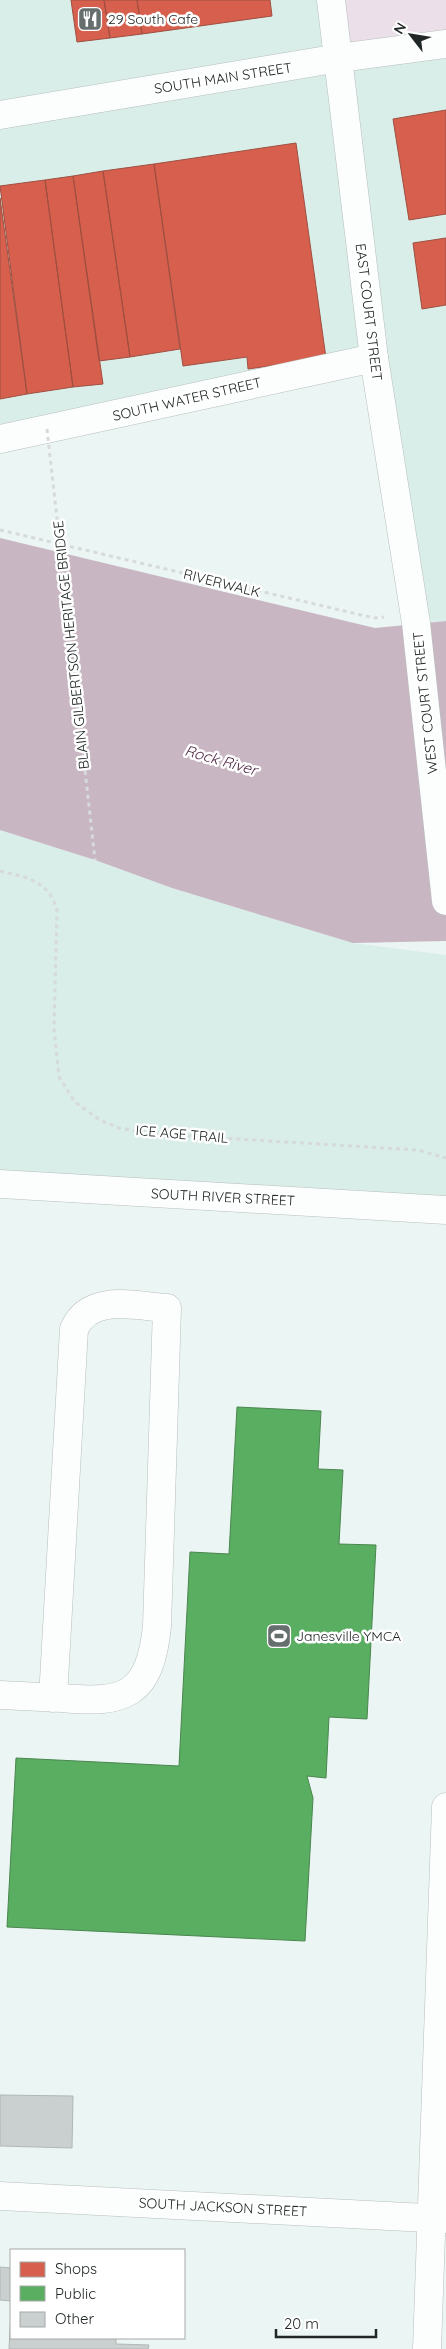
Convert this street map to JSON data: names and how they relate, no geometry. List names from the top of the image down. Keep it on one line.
{"streets":{"main road":["SOUTH MAIN STREET","EAST COURT STREET","SOUTH WATER STREET","WEST COURT STREET","SOUTH RIVER STREET","SOUTH JACKSON STREET"],"path":["RIVERWALK","BLAIN GILBERTSON HERITAGE BRIDGE","ICE AGE TRAIL"]},"crossings":[["SOUTH MAIN STREET","EAST COURT STREET"],["EAST COURT STREET","SOUTH WATER STREET"],["EAST COURT STREET","RIVERWALK"],["EAST COURT STREET","WEST COURT STREET"],["SOUTH WATER STREET","BLAIN GILBERTSON HERITAGE BRIDGE"],["RIVERWALK","WEST COURT STREET"]],"water":["Rock River"],"places":{"restaurant":["29 South Cafe"],"sports":["Janesville YMCA"]},"legend":["Shops","Public","Other"],"scale_bar":"20 m","north":"top left"}
